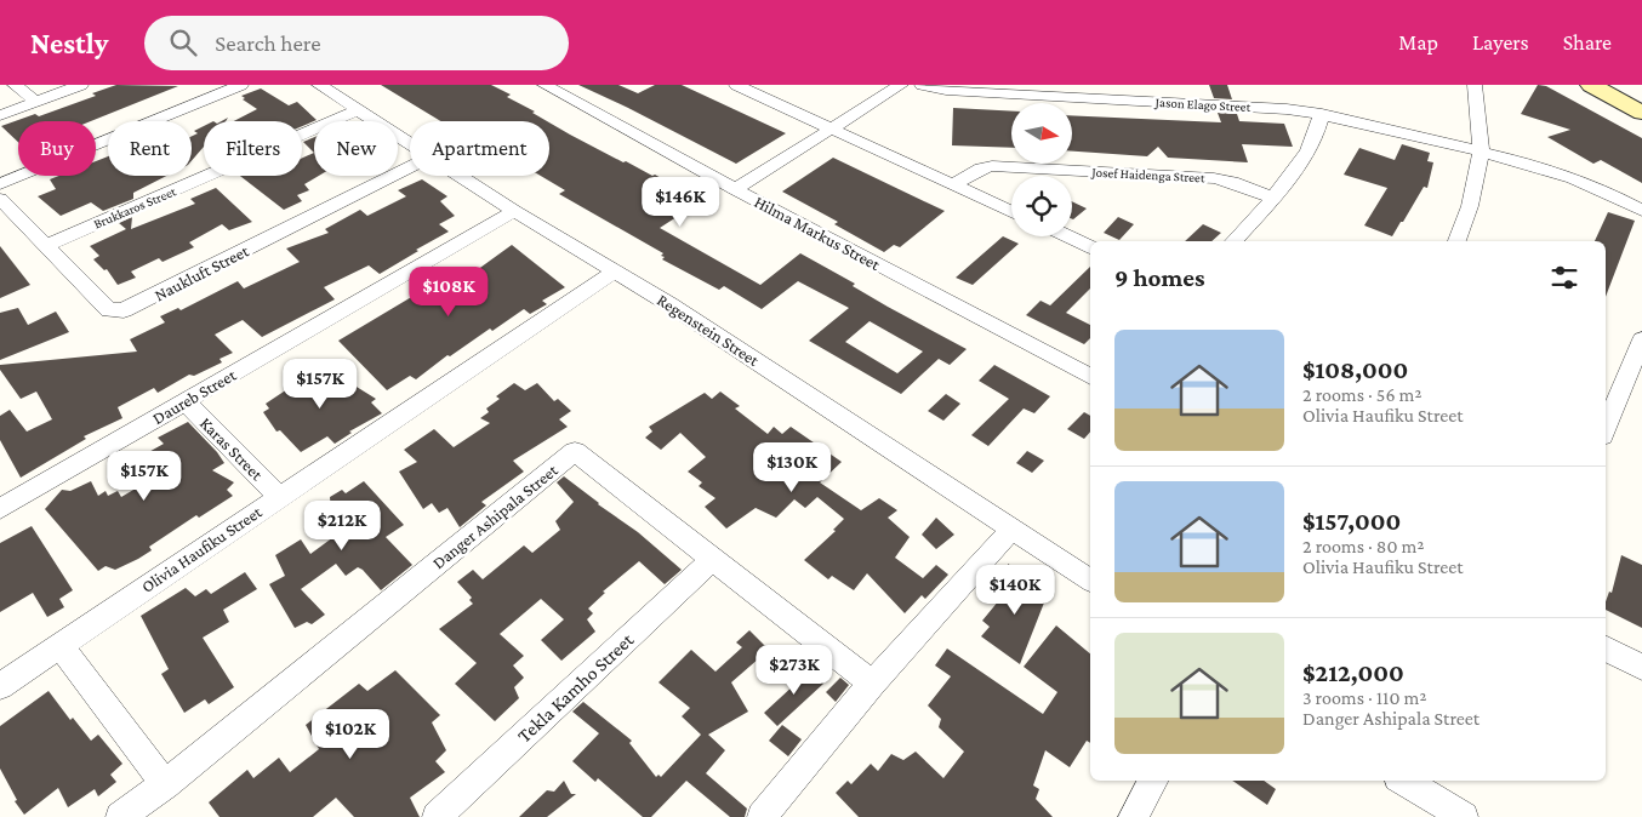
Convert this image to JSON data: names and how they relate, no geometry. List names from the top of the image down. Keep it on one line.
{"streets":{"street":["Jason Elago Street","Josef Haidenga Street","Brukkaros Street","Hilma Markus Street","Naukluft Street","Regenstein Street","Daureb Street","Karas Street","Danger Ashipala Street","Olivia Haufiku Street","Tekla Kamho Street"]},"crossings":[["Brukkaros Street","Naukluft Street"],["Brukkaros Street","Regenstein Street"],["Regenstein Street","Daureb Street"],["Regenstein Street","Olivia Haufiku Street"],["Daureb Street","Karas Street"],["Karas Street","Olivia Haufiku Street"],["Danger Ashipala Street","Tekla Kamho Street"]],"north":"right","page":{"header":"Nestly","search":"Search here","nav":["Map","Layers","Share"],"chip":["Buy","Rent","Filters","New","Apartment"],"price":["$146K","$108K","$157K","$130K","$157K","$212K","$140K","$273K","$102K"],"heading":"9 homes","list":[{"name":"$108,000","note":"2 rooms · 56 m² · Olivia Haufiku Street"},{"name":"$157,000","note":"2 rooms · 80 m² · Olivia Haufiku Street"},{"name":"$212,000","note":"3 rooms · 110 m² · Danger Ashipala Street"}]}}
